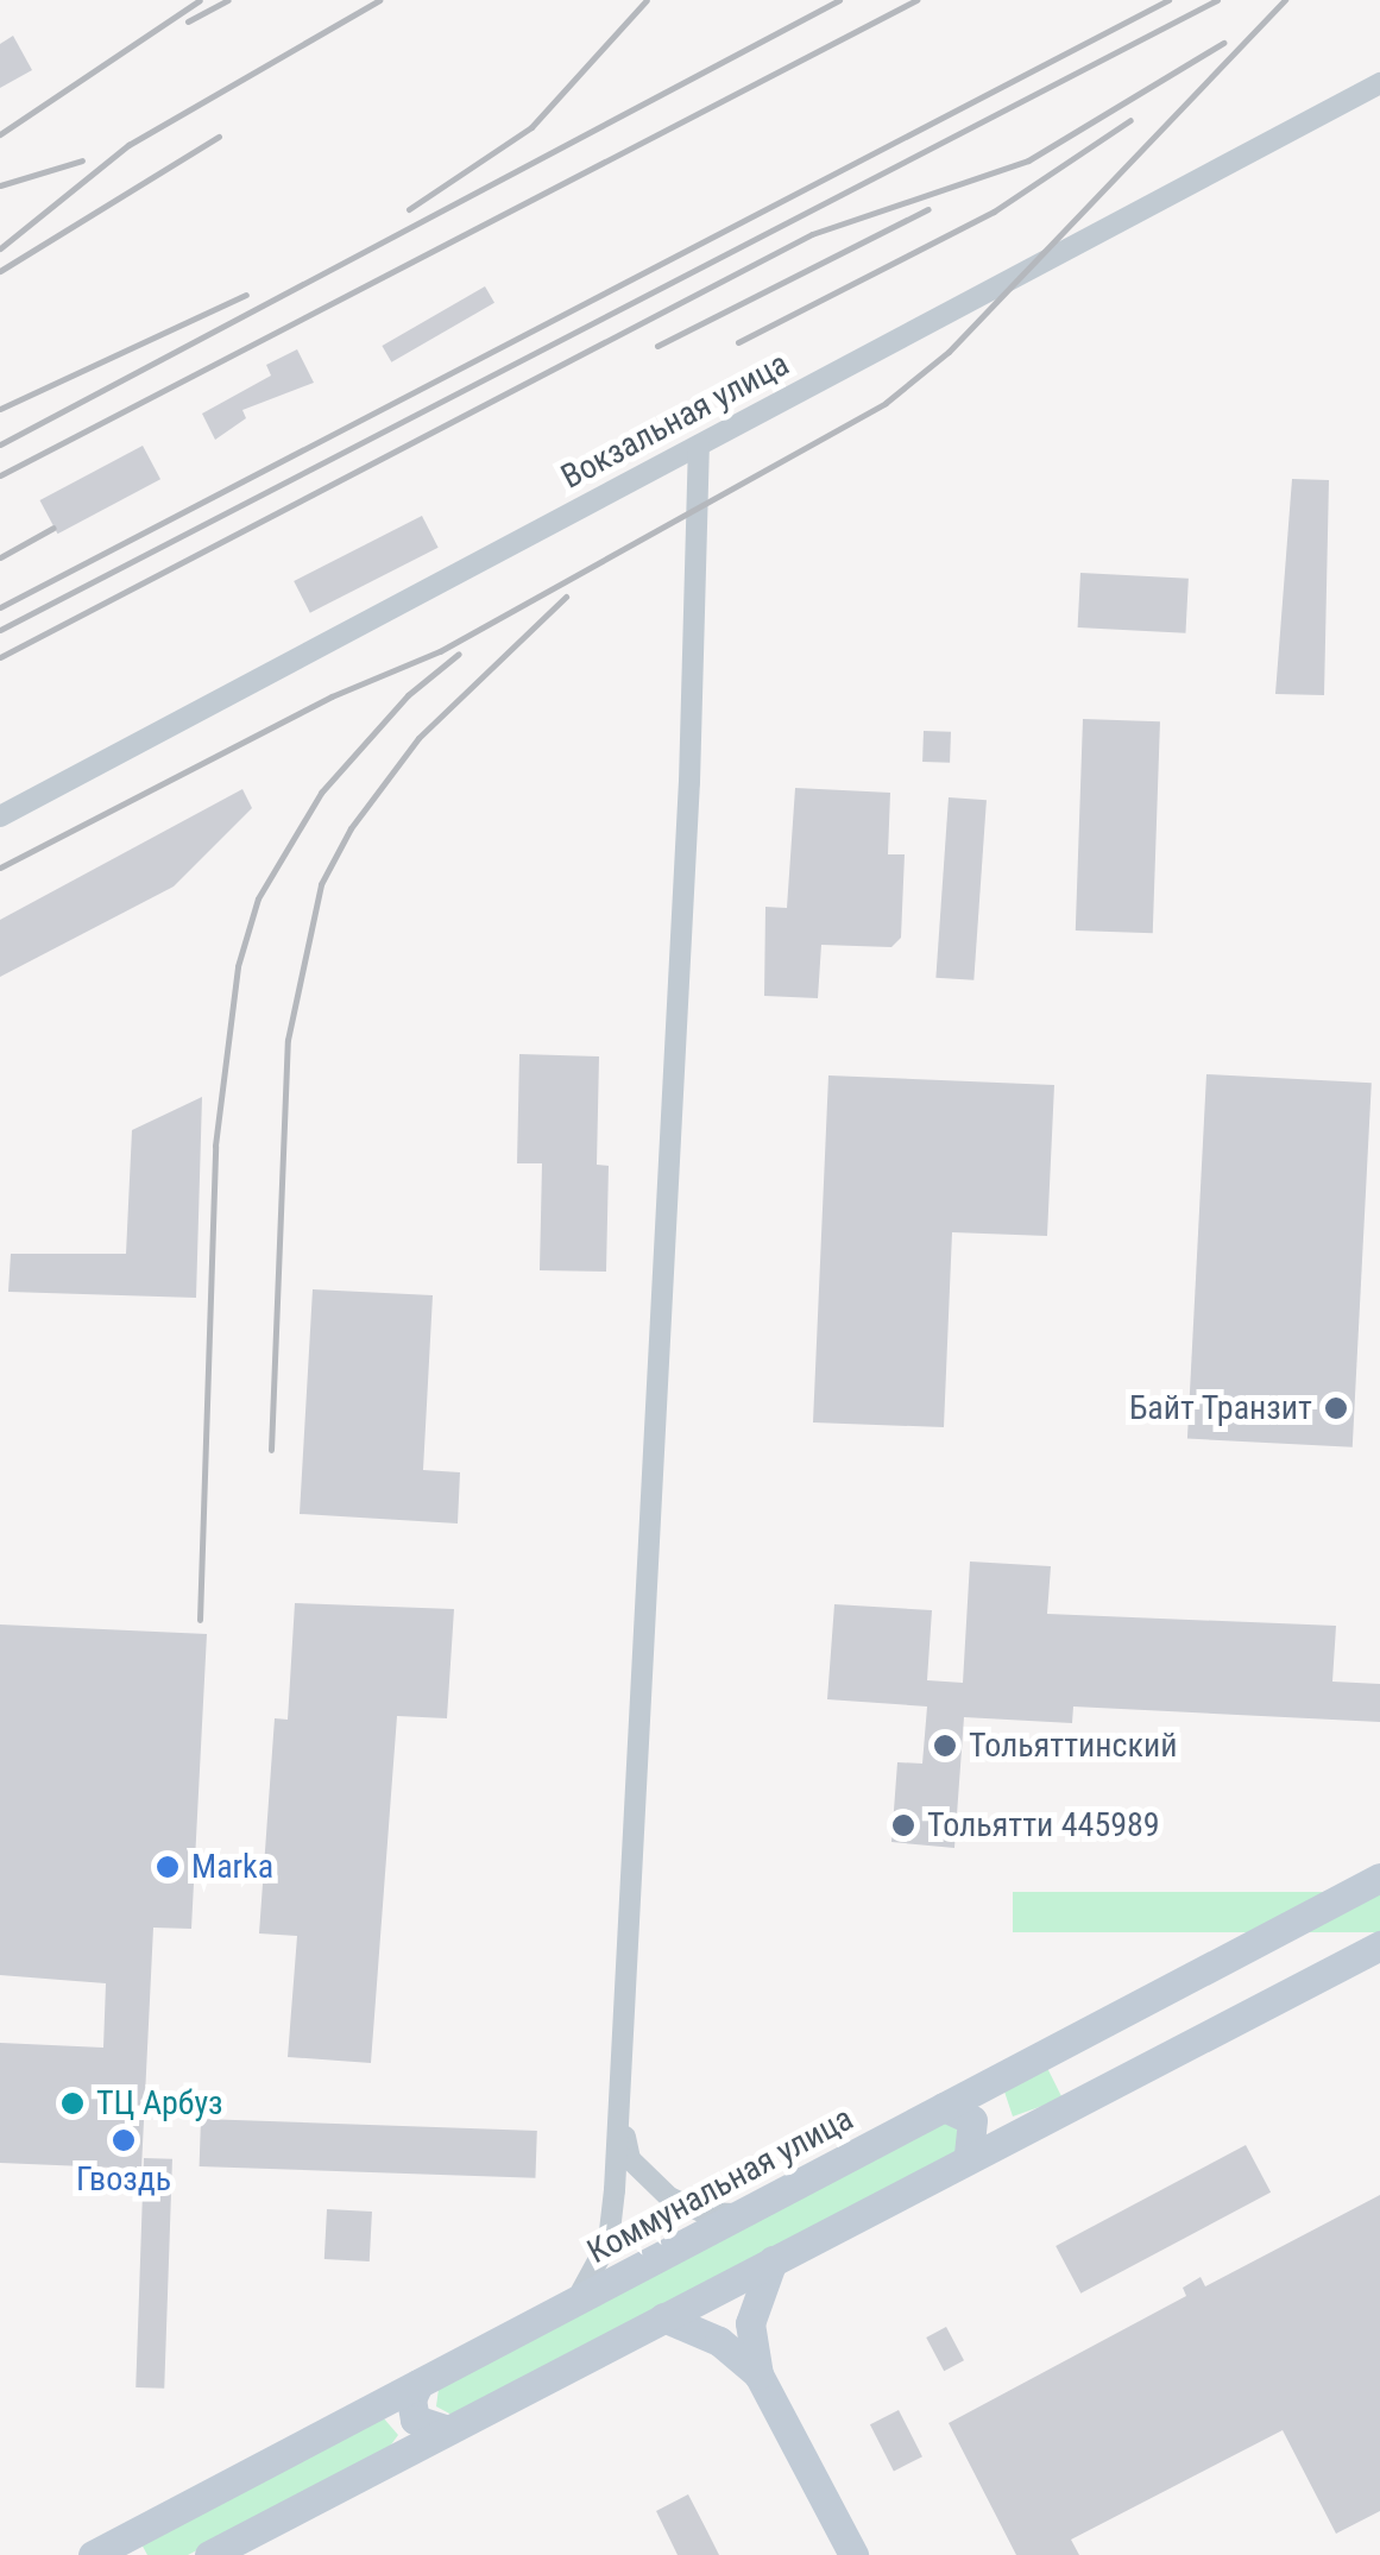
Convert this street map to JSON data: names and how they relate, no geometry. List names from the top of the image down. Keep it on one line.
{"streets":{"main road":["Коммунальная улица"],"street":["Вокзальная улица"]},"places":["Байт Транзит","Тольяттинский","Тольятти 445989","Marka","ТЦ Арбуз","Гвоздь"]}
